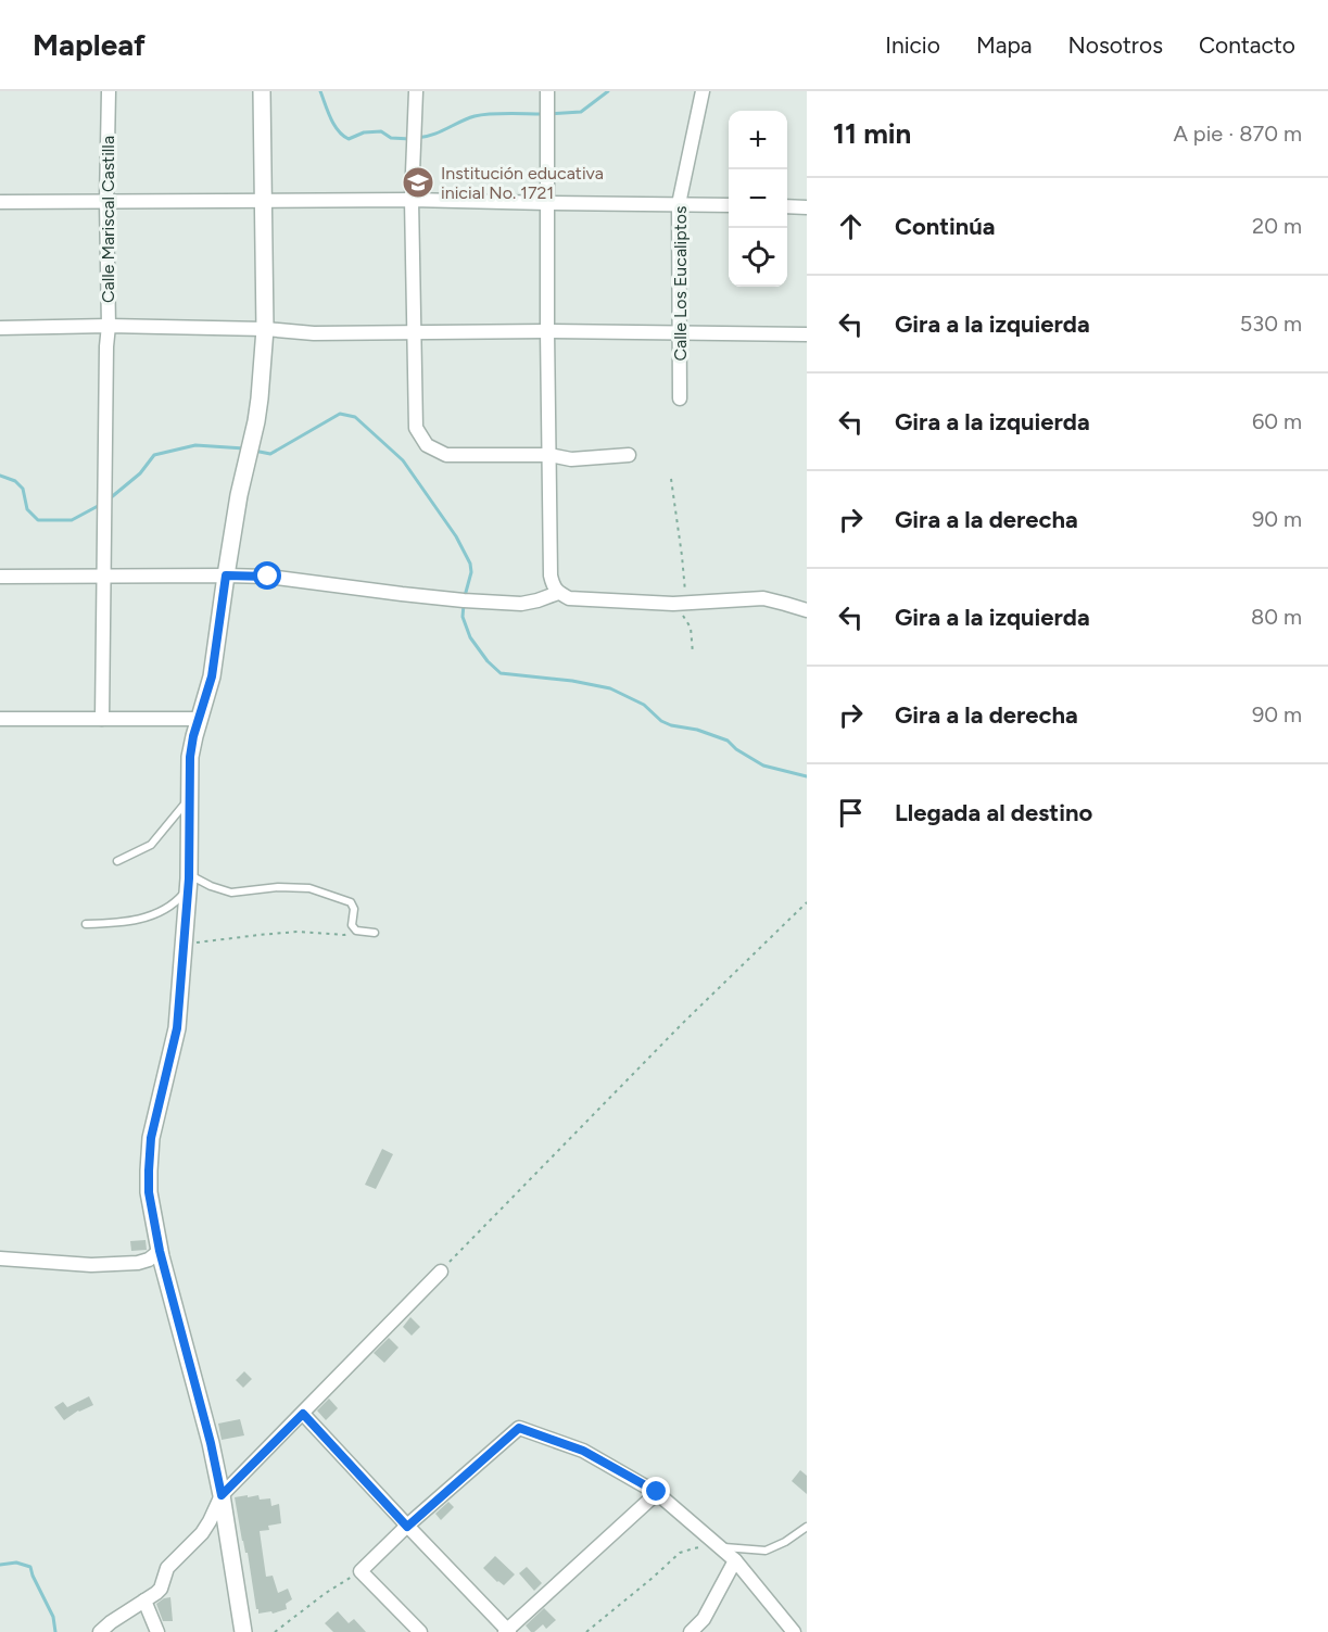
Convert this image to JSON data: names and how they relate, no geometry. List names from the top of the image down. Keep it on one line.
{"streets":{"street":["Calle Mariscal Castilla","Calle Los Eucaliptos"]},"places":{"school or university":["Institución educativa inicial No. 1721"]},"page":{"header":"Mapleaf","nav":["Inicio","Mapa","Nosotros","Contacto"],"heading":["11 min","A pie · 870 m"],"map_buttons":["+","−"],"list":[["Continúa","20 m"],["Gira a la izquierda","530 m"],["Gira a la izquierda","60 m"],["Gira a la derecha","90 m"],["Gira a la izquierda","80 m"],["Gira a la derecha","90 m"],"Llegada al destino"]}}
